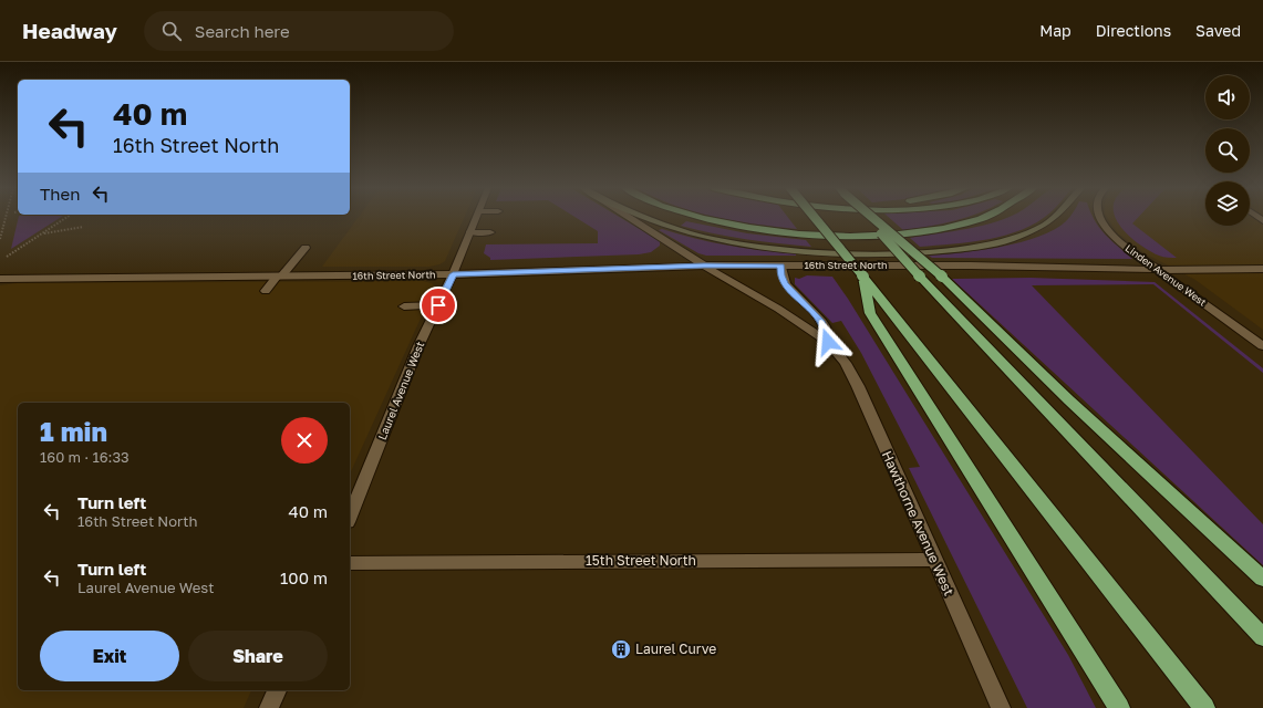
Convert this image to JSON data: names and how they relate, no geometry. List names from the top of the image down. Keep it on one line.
{"streets":{"street":["16th Street North","Linden Avenue West","Laurel Avenue West","Hawthorne Avenue West","15th Street North"]},"crossings":[["16th Street North","Linden Avenue West"],["16th Street North","Laurel Avenue West"],["16th Street North","Hawthorne Avenue West"],["Hawthorne Avenue West","15th Street North"]],"places":{"building":["Laurel Curve"]},"page":{"header":"Headway","search":"Search here","nav":["Map","Directions","Saved"],"turn":["40 m","16th Street North"],"then":"Then","heading":["1 min","160 m · 16:33"],"list":[{"name":"Turn left","note":"16th Street North","value":"40 m"},{"name":"Turn left","note":"Laurel Avenue West","value":"100 m"}],"buttons":["Exit","Share"]}}
